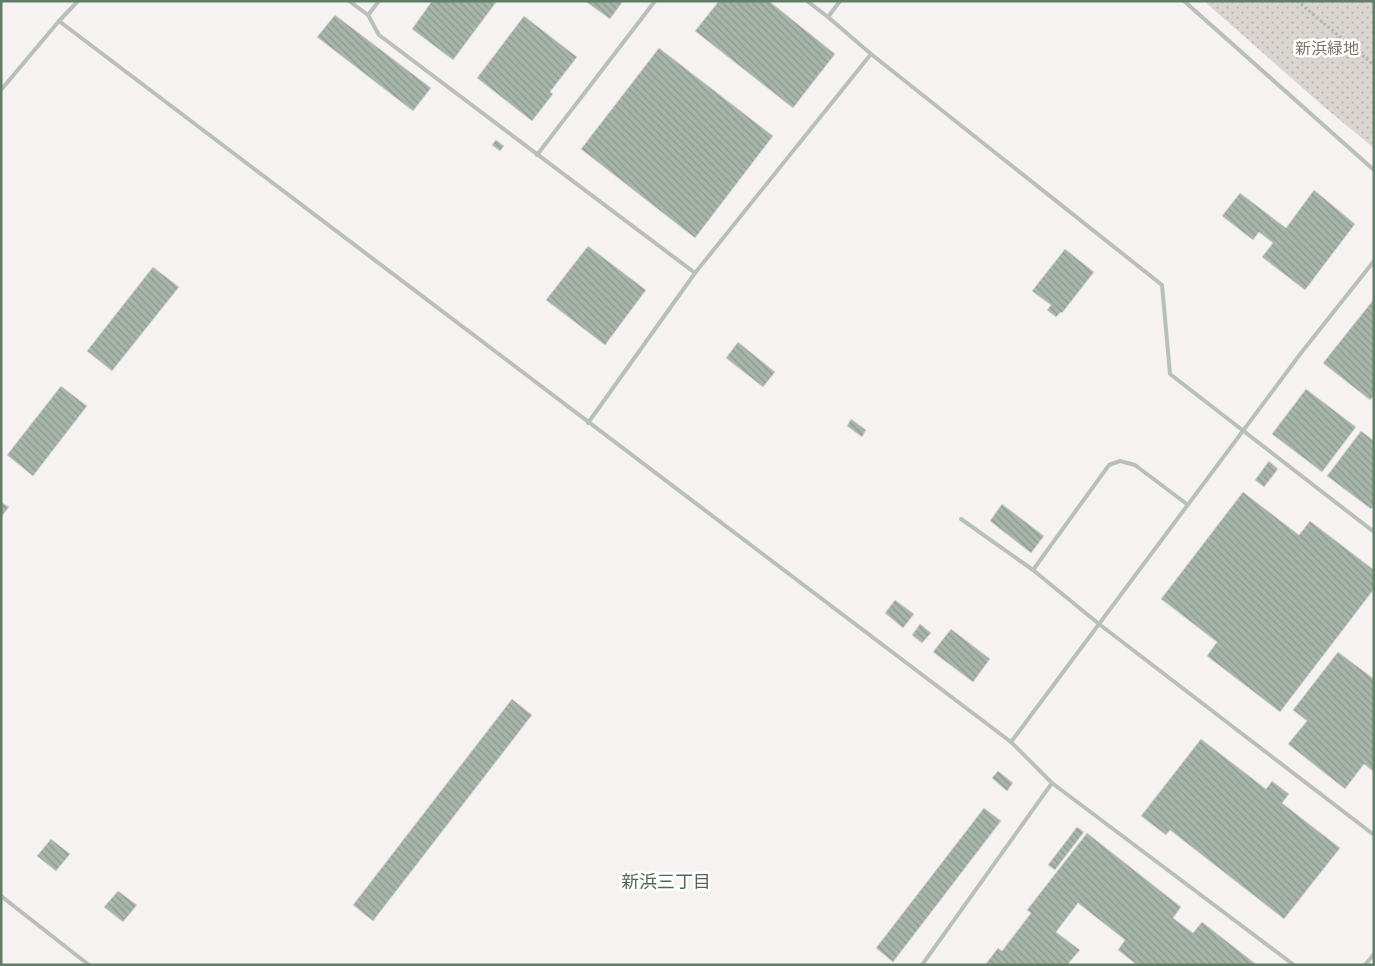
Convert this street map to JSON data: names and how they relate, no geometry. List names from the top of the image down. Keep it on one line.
{"districts":["新浜三丁目"],"parks":["新浜緑地"]}
